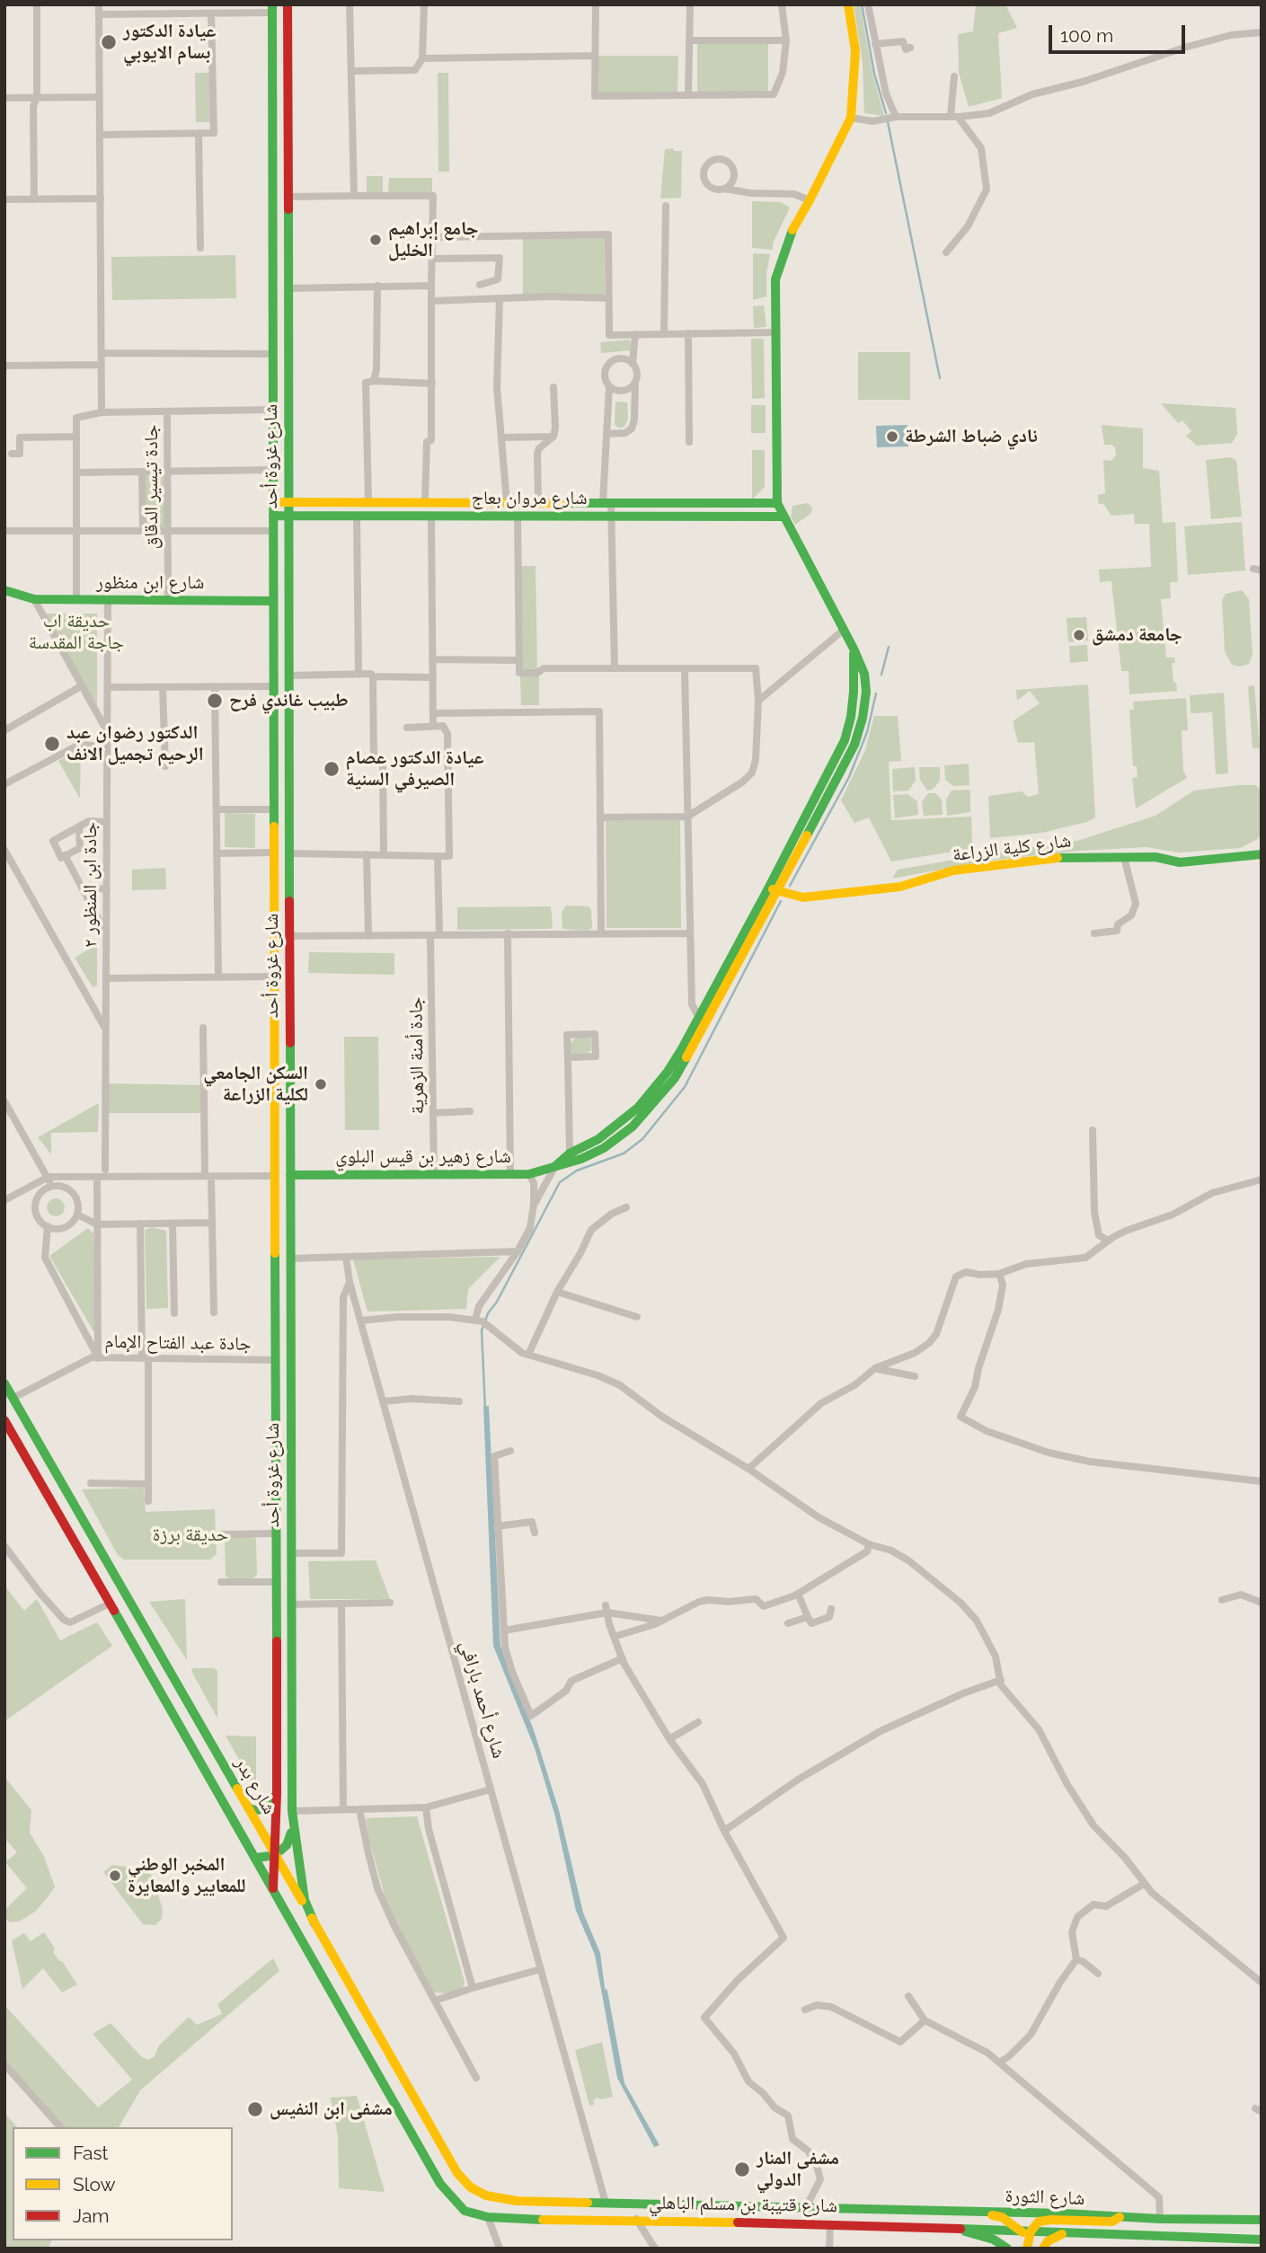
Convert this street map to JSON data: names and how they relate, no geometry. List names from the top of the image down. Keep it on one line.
{"streets":{"main road":["شارع غزوة أحد","شارع مروان بعاج","شارع ابن منظور","شارع كلية الزراعة","شارع زهير بن قيس البلوي","شارع بدر","شارع الثورة","شارع قتيبة بن مسلم الباهلي"],"street":["جادة تيسير الدقاق","جادة ابن المنظور ٢","جادة أمنة الزهرية","جادة عبد الفتاح الإمام","شارع أحمد بارافي"]},"crossings":[["شارع غزوة أحد","شارع مروان بعاج"],["شارع غزوة أحد","شارع ابن منظور"],["شارع غزوة أحد","شارع زهير بن قيس البلوي"],["شارع غزوة أحد","جادة عبد الفتاح الإمام"],["شارع غزوة أحد","شارع بدر"],["جادة تيسير الدقاق","شارع ابن منظور"],["شارع ابن منظور","جادة ابن المنظور ٢"],["شارع كلية الزراعة","شارع زهير بن قيس البلوي"],["جادة أمنة الزهرية","شارع زهير بن قيس البلوي"],["جادة عبد الفتاح الإمام","شارع بدر"],["شارع أحمد بارافي","شارع قتيبة بن مسلم الباهلي"],["شارع بدر","شارع قتيبة بن مسلم الباهلي"],["شارع الثورة","شارع قتيبة بن مسلم الباهلي"]],"parks":["حديقة اب جاجة المقدسة","حديقة برزة"],"places":["عيادة الدكتور بسام الايوبي","جامع إبراهيم الخليل","نادي ضباط الشرطة","جامعة دمشق","طبيب غاندي فرح","الدكتور رضوان عبد الرحيم تجميل الانف","عيادة الدكتور عصام الصيرفي السنية","السكن الجامعي لكلية الزراعة","المخبر الوطني للمعايير والمعايرة","مشفى ابن النفيس","مشفى المنار الدولي"],"legend":["Fast","Slow","Jam"],"scale_bar":"100 m"}
